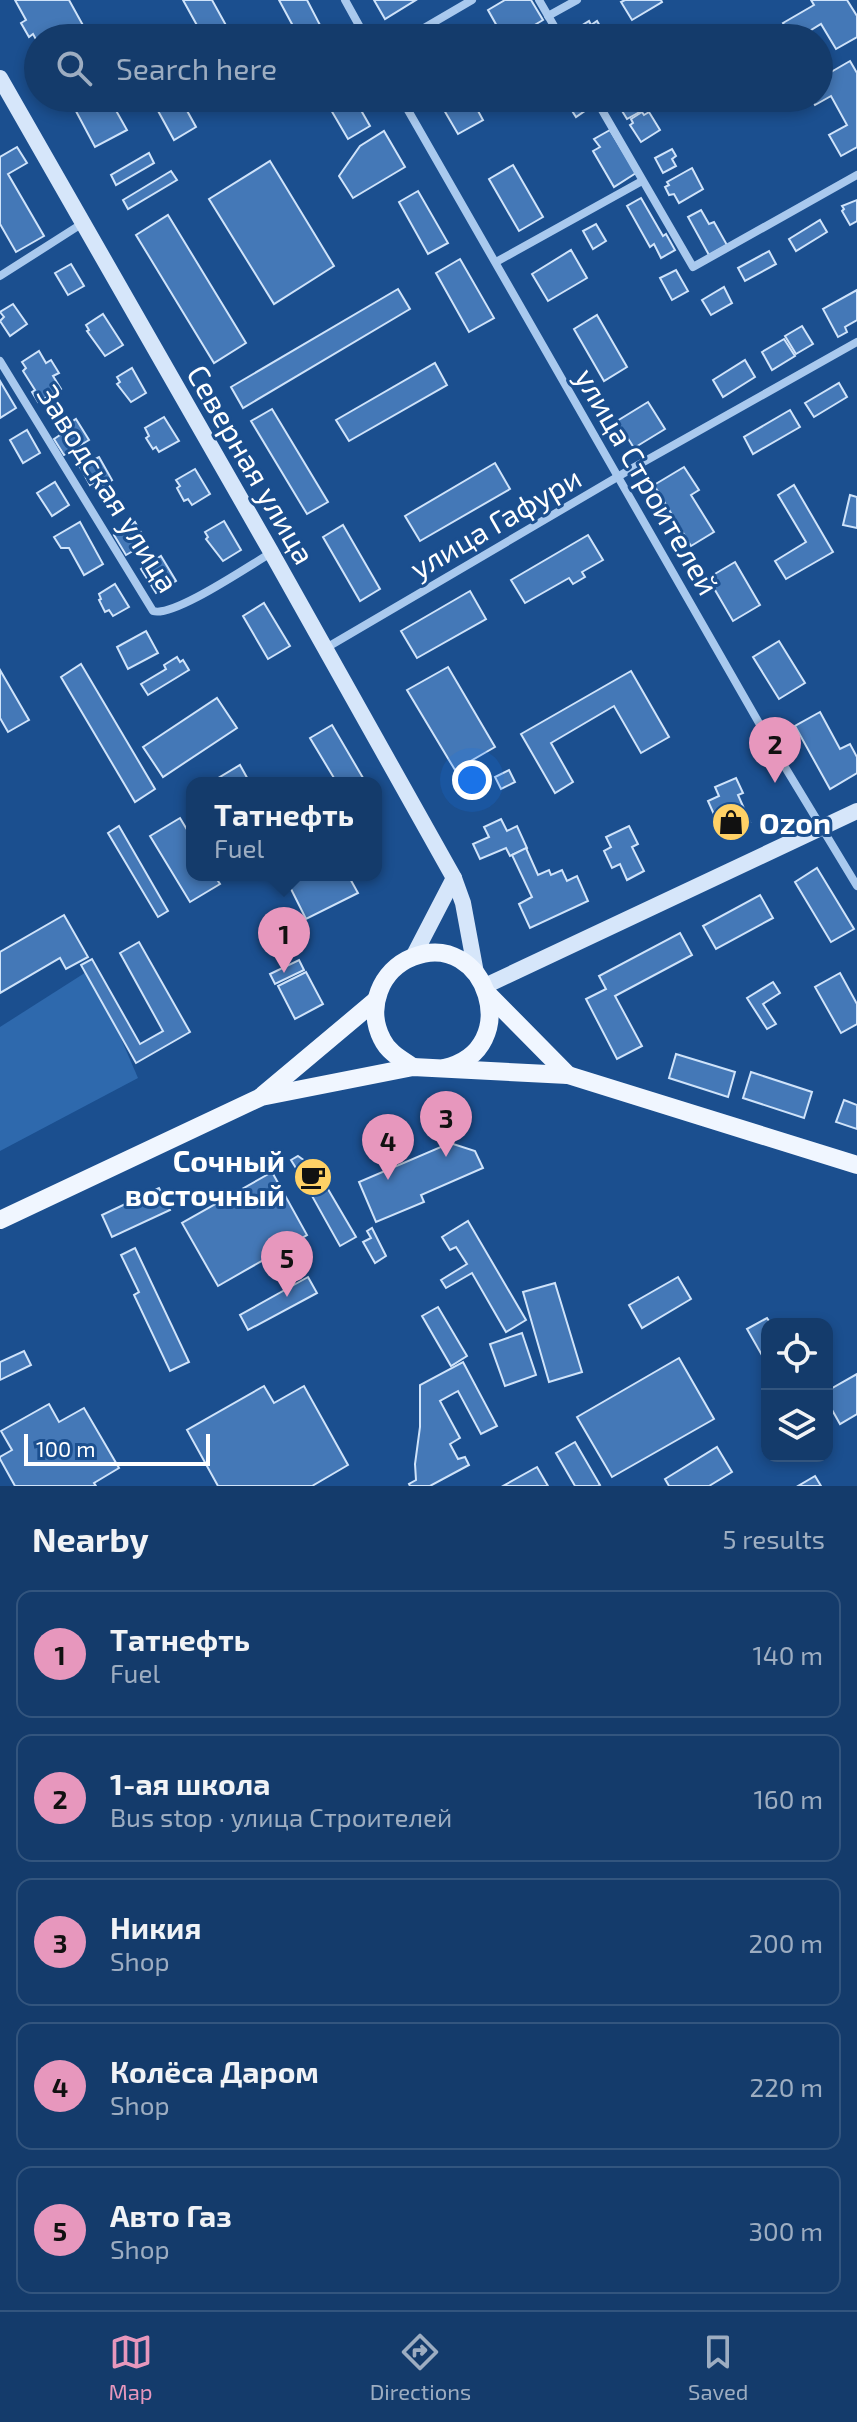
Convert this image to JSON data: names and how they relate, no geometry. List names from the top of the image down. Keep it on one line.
{"streets":{"street":["Северная улица","улица Строителей","Заводская улица","улица Гафури"]},"crossings":[["Северная улица","Заводская улица"],["Северная улица","улица Гафури"],["улица Строителей","улица Гафури"]],"places":{"shop":["Ozon"],"cafe":["Сочный восточный"]},"scale_bar":"100 m","page":{"search":"Search here","pins":["2","1","3","4","5"],"popup":["Татнефть","Fuel"],"scale":"100 m","heading":["Nearby","5 results"],"list":[{"mark":"1","name":"Татнефть","note":"Fuel","value":"140 m"},{"mark":"2","name":"1-ая школа","note":"Bus stop · улица Строителей","value":"160 m"},{"mark":"3","name":"Никия","note":"Shop","value":"200 m"},{"mark":"4","name":"Колёса Даром","note":"Shop","value":"220 m"},{"mark":"5","name":"Авто Газ","note":"Shop","value":"300 m"}],"nav":["Map","Directions","Saved"]}}
